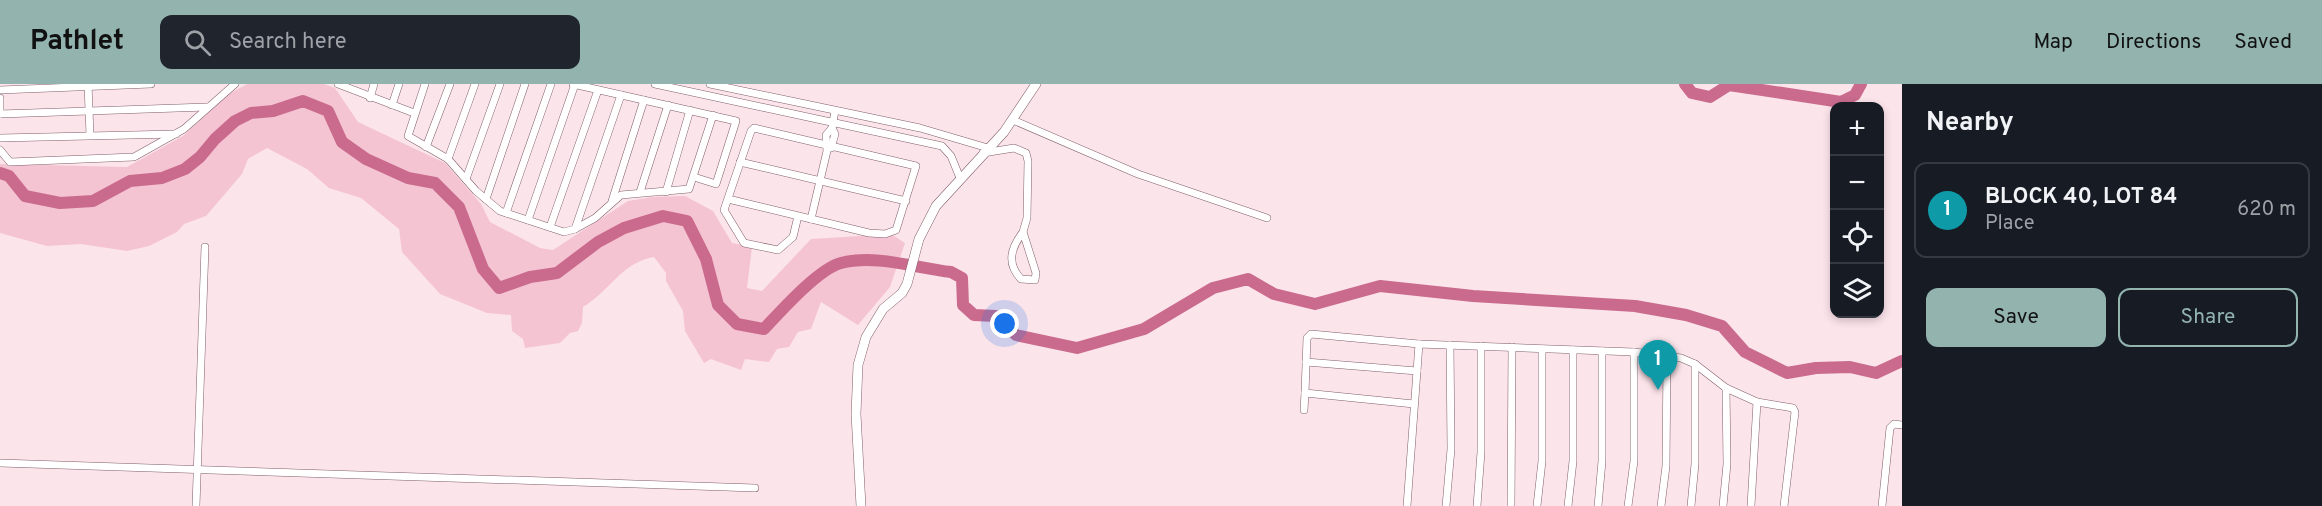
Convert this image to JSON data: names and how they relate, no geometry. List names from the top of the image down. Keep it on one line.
{"page":{"header":"Pathlet","search":"Search here","nav":["Map","Directions","Saved"],"heading":"Nearby","map_buttons":["+","−"],"list":[{"mark":"1","name":"BLOCK 40, LOT 84","note":"Place","value":"620 m"}],"buttons":["Save","Share"],"pins":"1"}}
